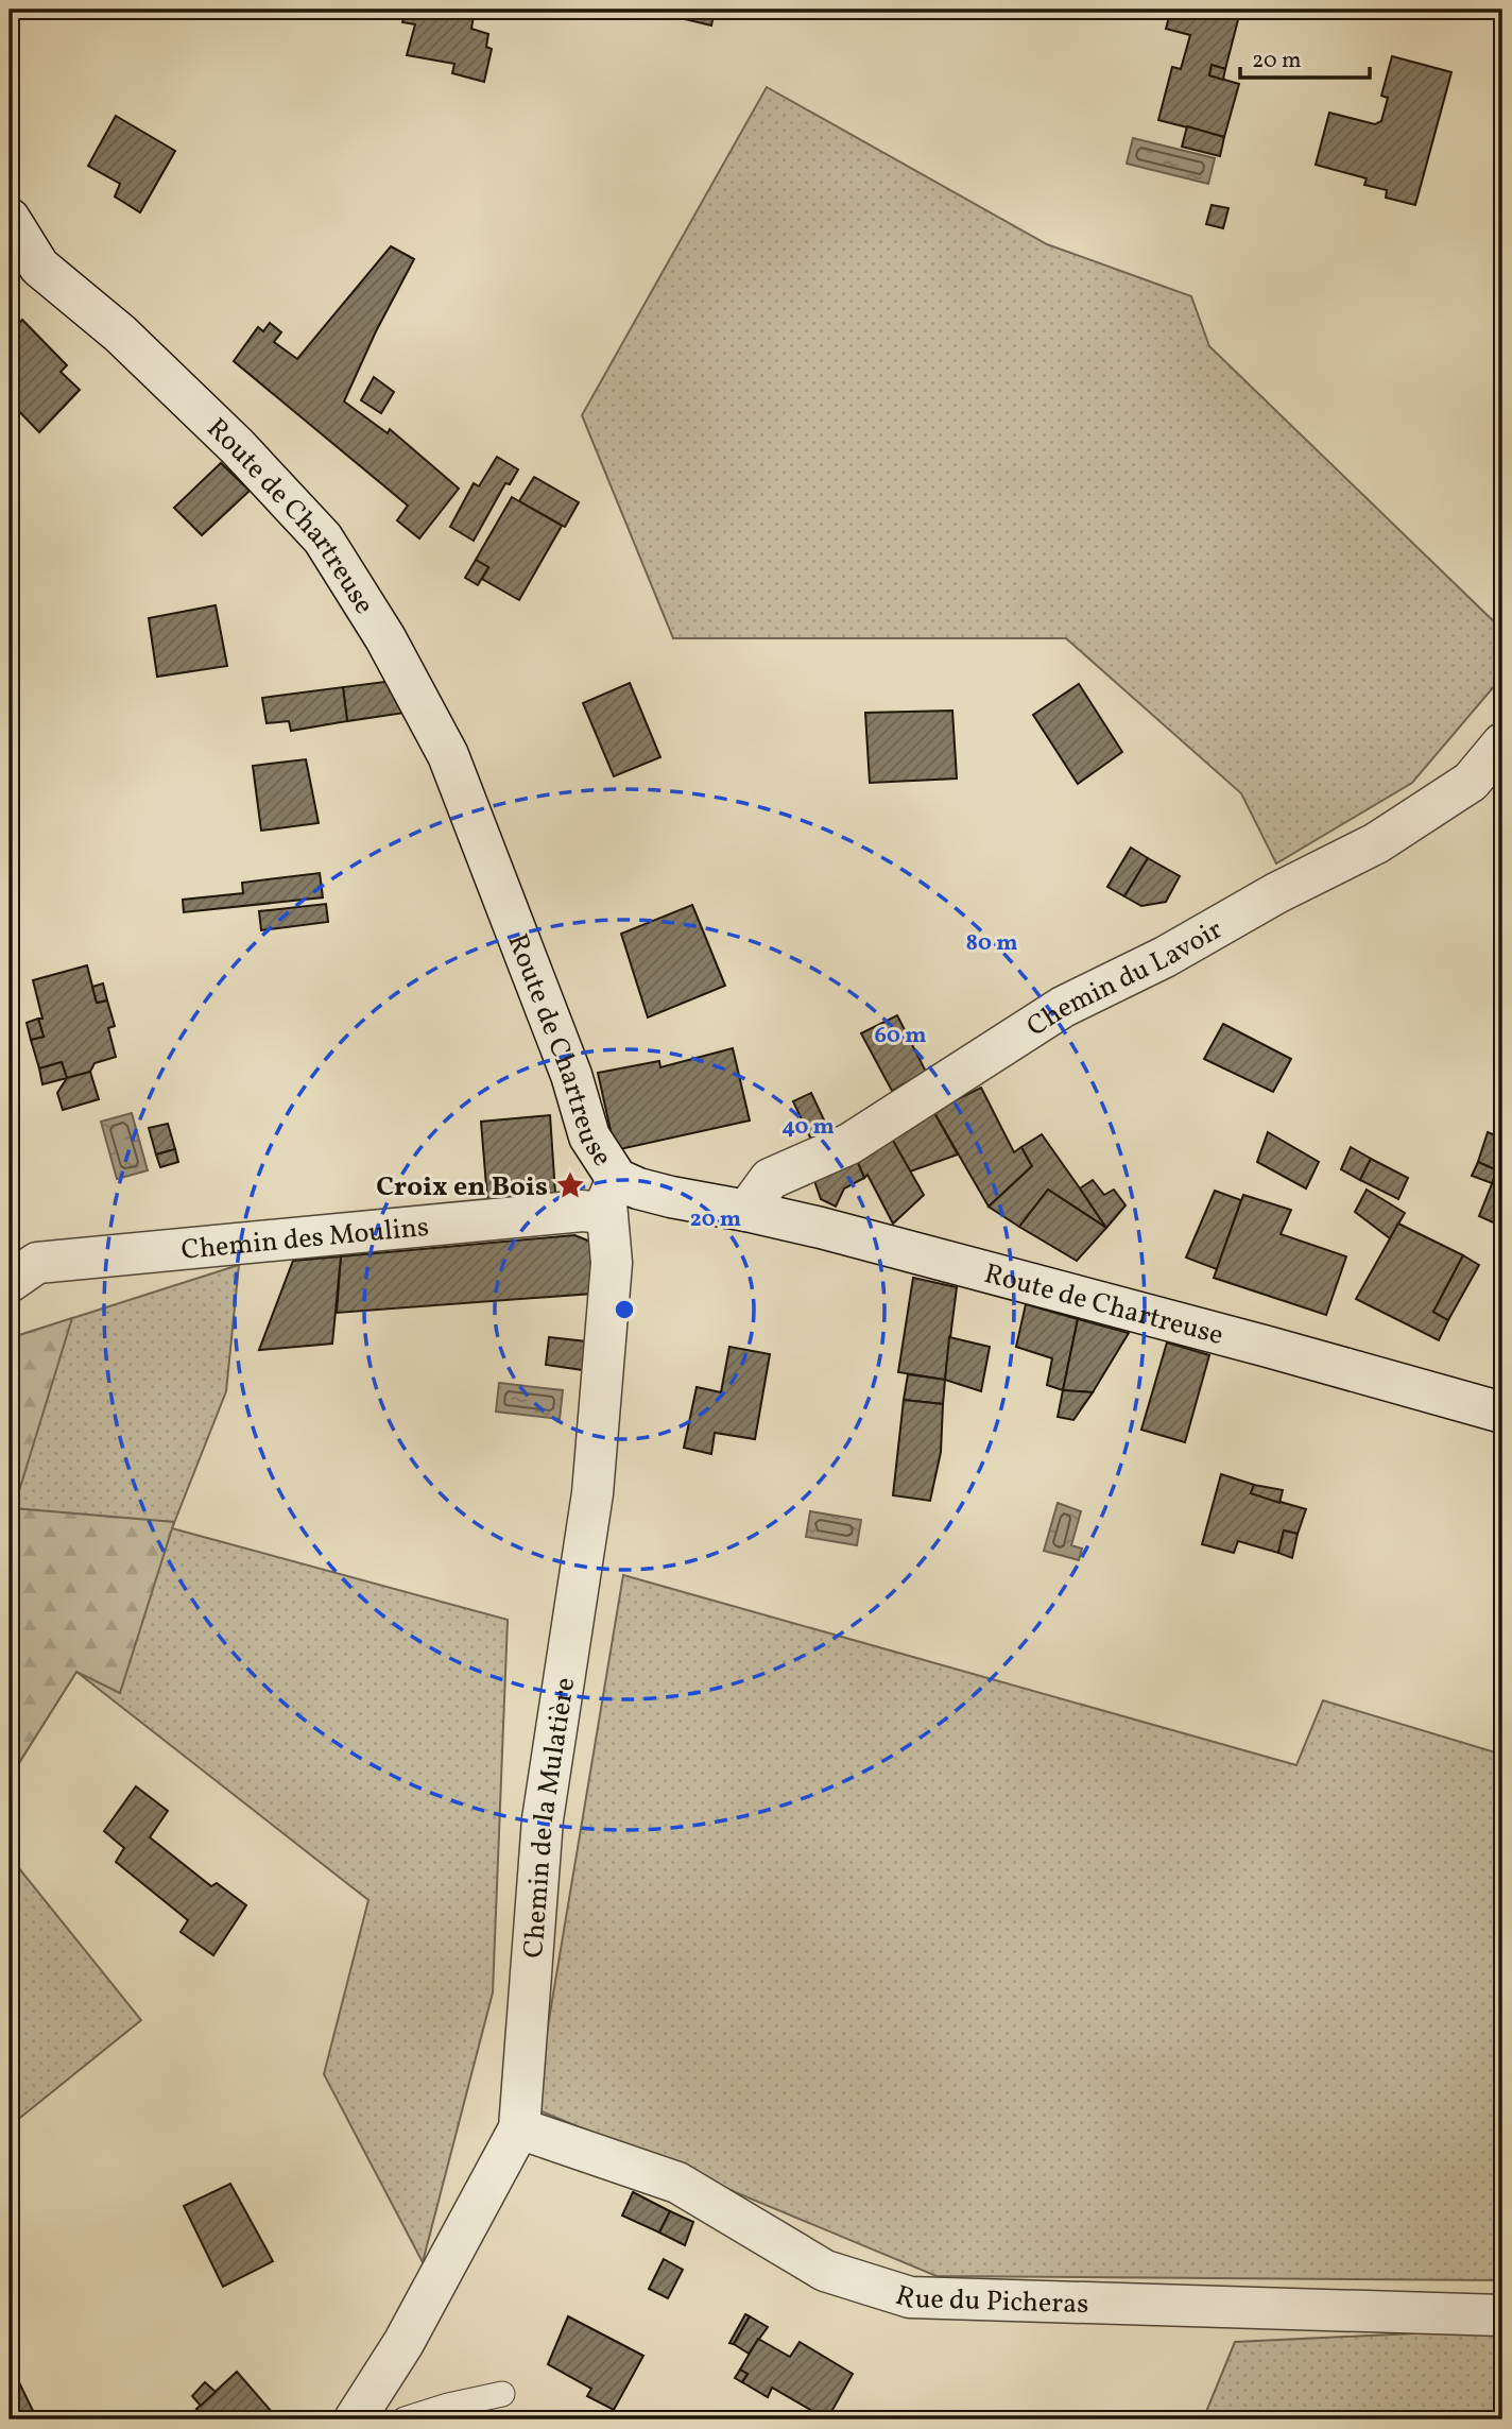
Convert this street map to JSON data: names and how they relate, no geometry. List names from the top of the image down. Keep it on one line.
{"streets":{"street":["Route de Chartreuse","Chemin du Lavoir","Chemin des Moulins","Chemin de la Mulatière","Rue du Picheras"]},"crossings":[["Route de Chartreuse","Chemin du Lavoir"],["Route de Chartreuse","Chemin des Moulins"],["Route de Chartreuse","Chemin de la Mulatière"],["Chemin des Moulins","Chemin de la Mulatière"],["Chemin de la Mulatière","Rue du Picheras"]],"places":{"place":["Croix en Bois"]},"scale_bar":"20 m","rings":["80 m","60 m","40 m","20 m"]}
